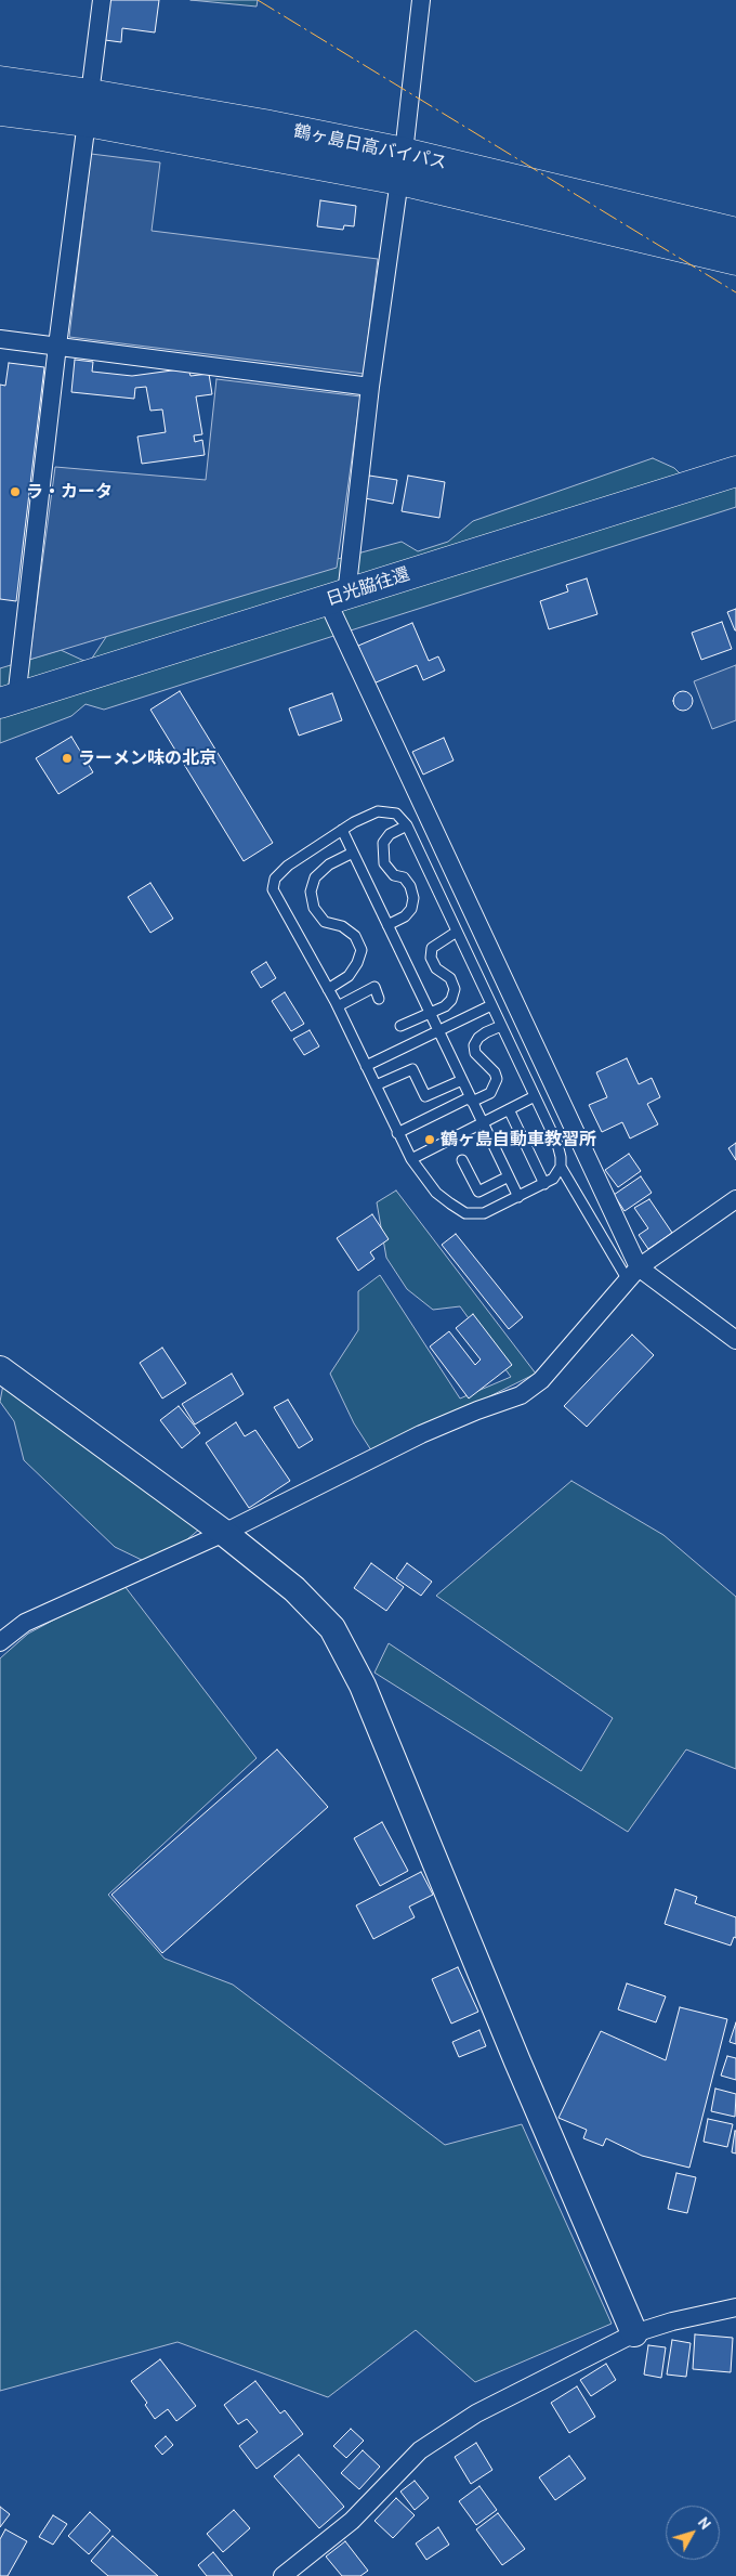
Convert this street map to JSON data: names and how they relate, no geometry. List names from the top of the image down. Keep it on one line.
{"streets":{"highway":["鶴ヶ島日高バイパス","日光脇往還"]},"places":["ラ・カータ","ラーメン味の北京","鶴ヶ島自動車教習所"],"north":"top right"}
